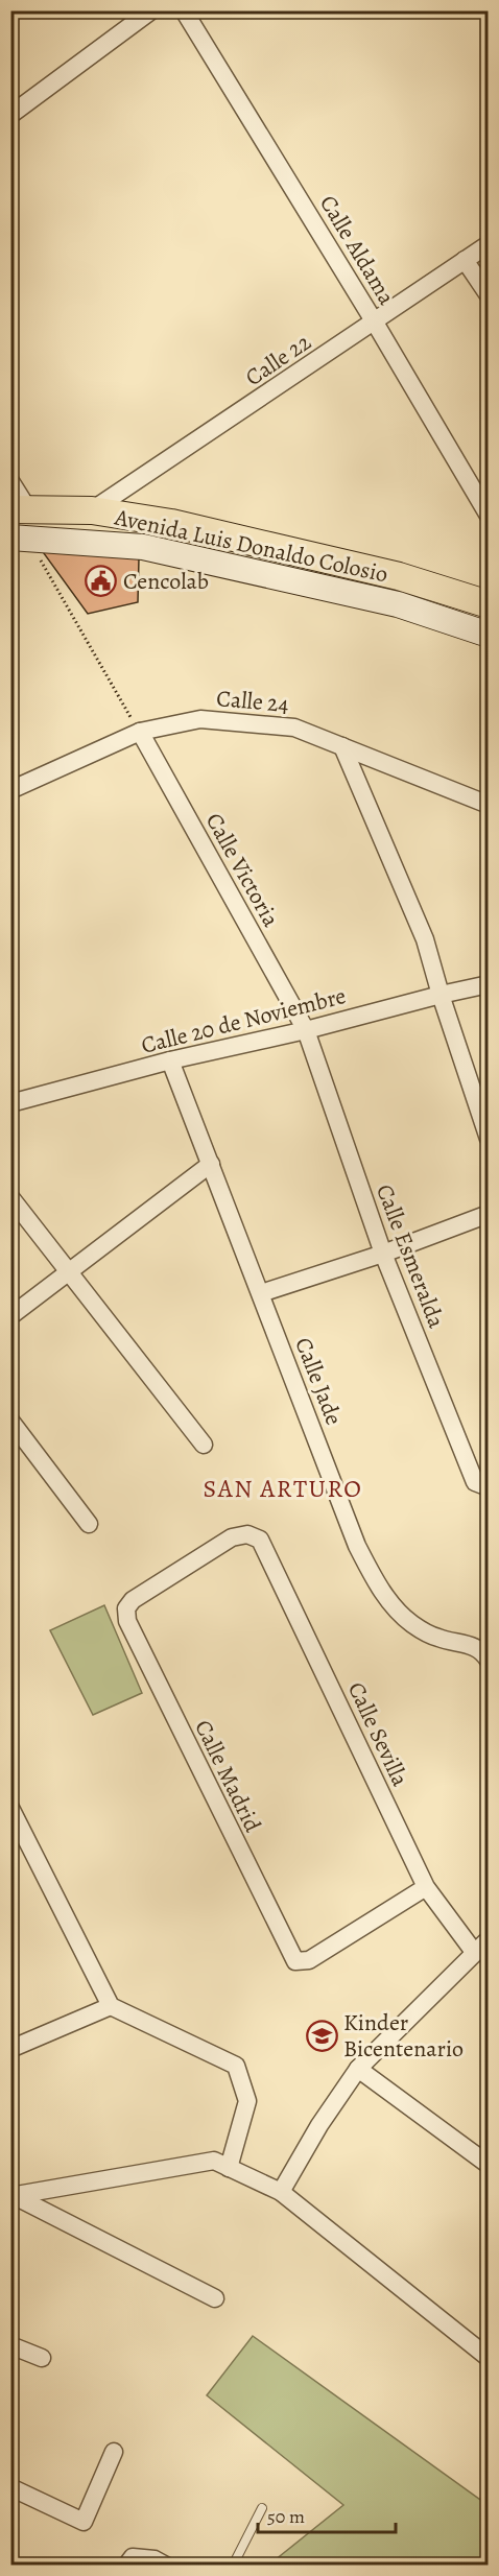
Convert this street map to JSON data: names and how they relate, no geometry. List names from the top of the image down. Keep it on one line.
{"streets":{"main road":["Avenida Luis Donaldo Colosio"],"street":["Calle Aldama","Calle 22","Calle 24","Calle Victoria","Calle 20 de Noviembre","Calle Esmeralda","Calle Jade","Calle Sevilla","Calle Madrid"]},"crossings":[["Calle Aldama","Calle 22"],["Calle 22","Avenida Luis Donaldo Colosio"],["Calle 24","Calle Victoria"],["Calle Victoria","Calle 20 de Noviembre"],["Calle Victoria","Calle Esmeralda"],["Calle 20 de Noviembre","Calle Esmeralda"],["Calle 20 de Noviembre","Calle Jade"],["Calle Sevilla","Calle Madrid"]],"districts":["SAN ARTURO"],"places":{"public building":["Cencolab"],"school or university":["Kinder Bicentenario"]},"scale_bar":"50 m"}
